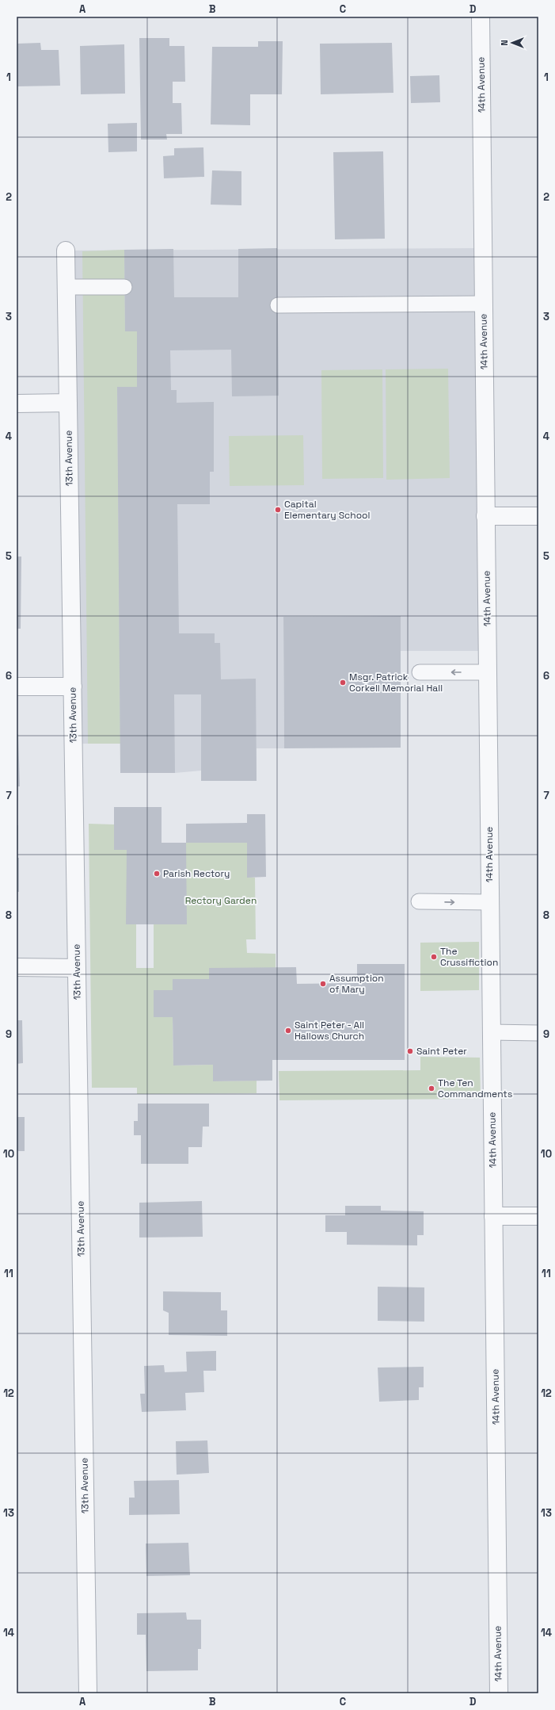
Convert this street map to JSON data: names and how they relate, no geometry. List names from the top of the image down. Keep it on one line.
{"streets":{"street":["14th Avenue","13th Avenue"]},"parks":["Rectory Garden"],"places":["Capital Elementary School","Msgr. Patrick Corkell Memorial Hall","Parish Rectory","The Crussifiction","Assumption of Mary","Saint Peter - All Hallows Church","Saint Peter","The Ten Commandments"],"north":"left","grid":{"columns":["A","B","C","D"],"rows":["1","2","3","4","5","6","7","8","9","10","11","12","13","14"]}}
